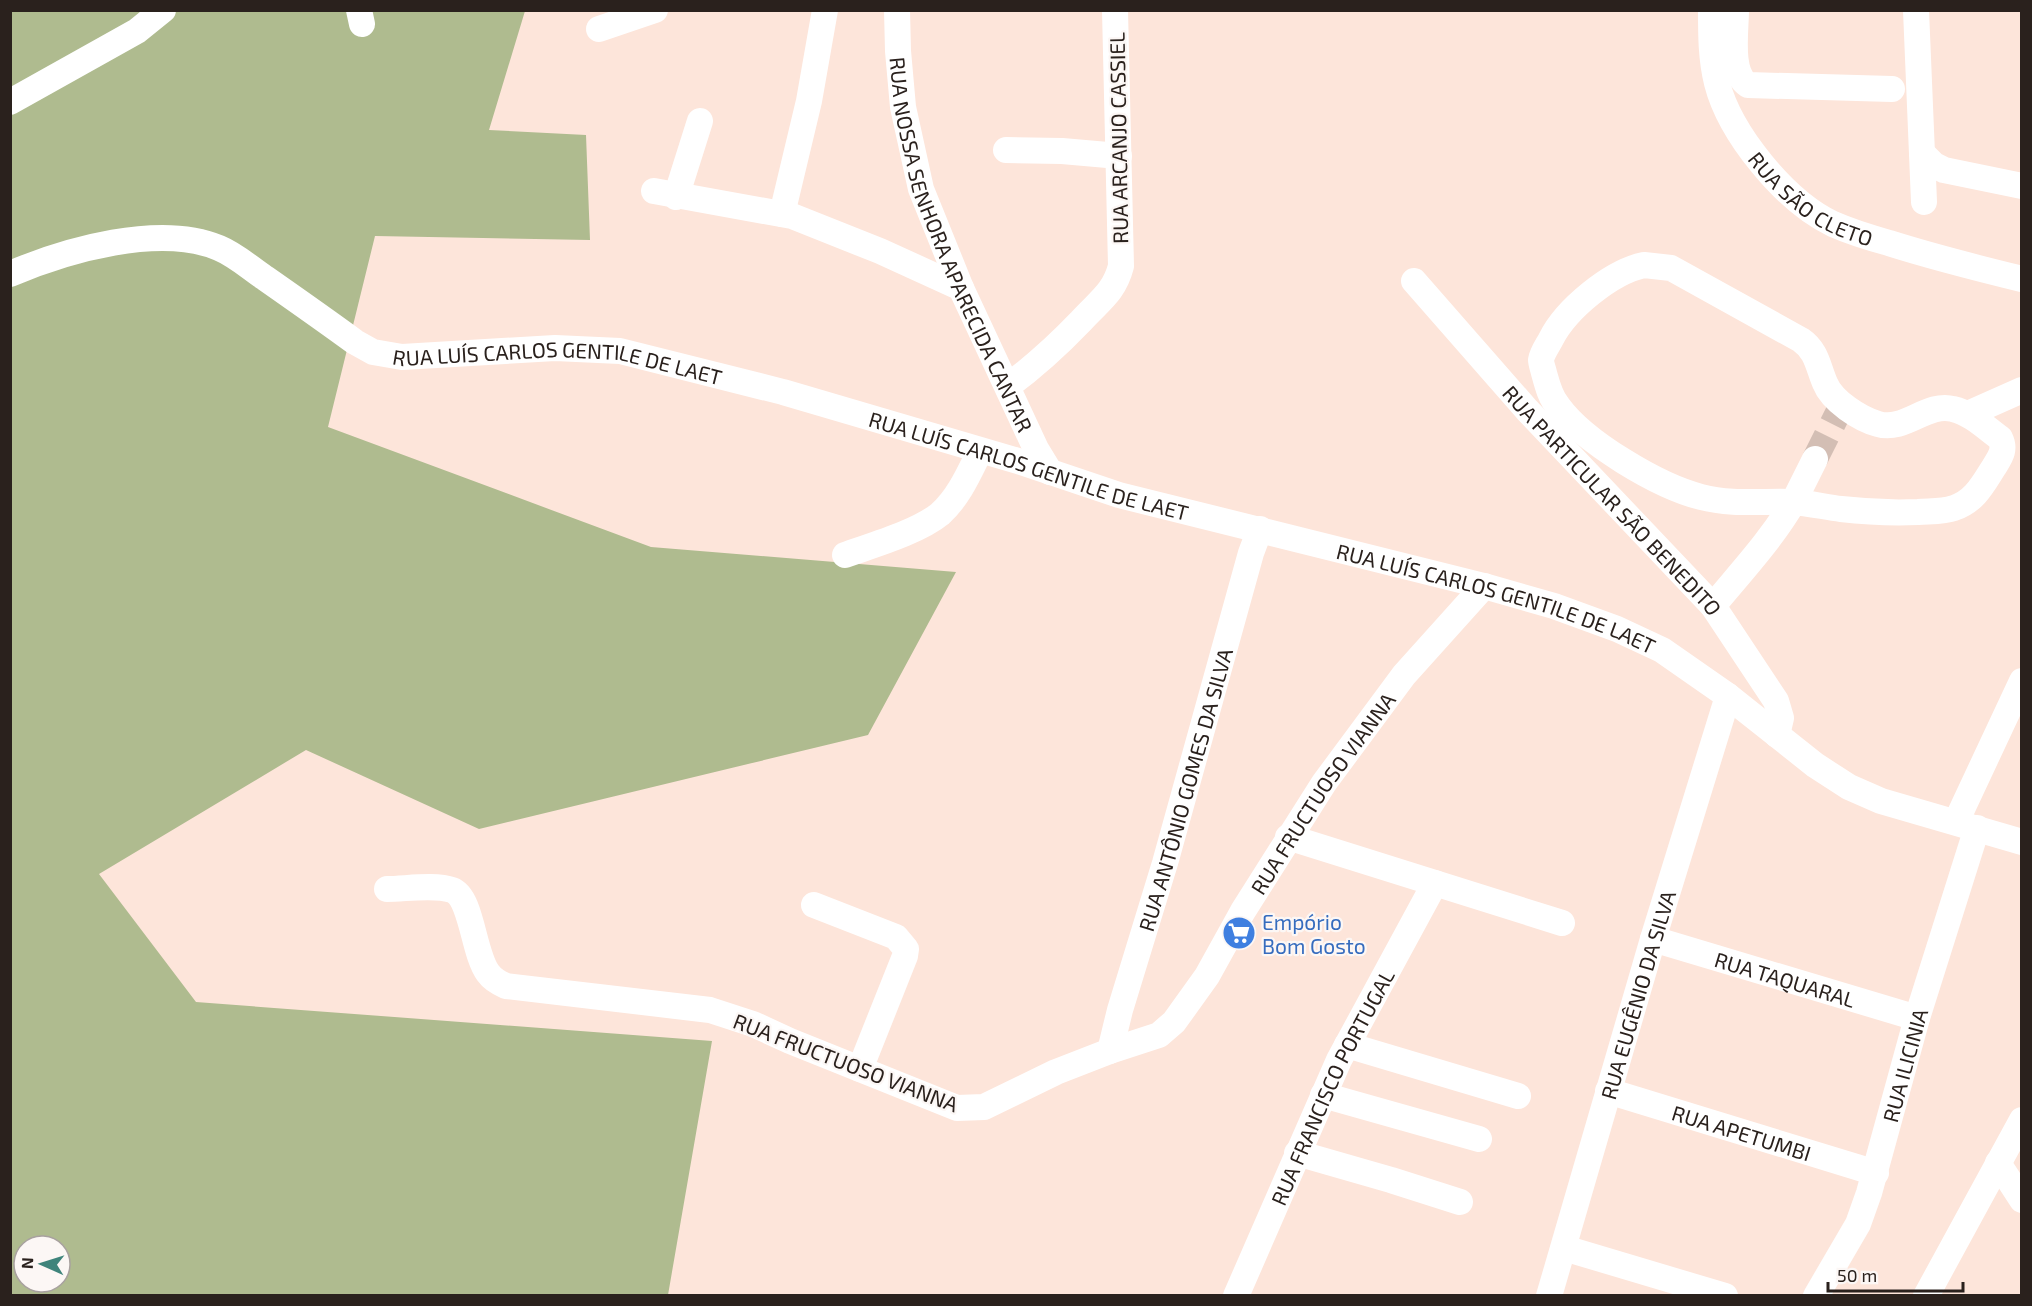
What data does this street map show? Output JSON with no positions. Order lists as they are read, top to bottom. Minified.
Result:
{"streets":{"street":["RUA ARCANJO CASSIEL","RUA SÃO CLETO","RUA NOSSA SENHORA APARECIDA CANTAR","RUA LUÍS CARLOS GENTILE DE LAET","RUA PARTICULAR SÃO BENEDITO","RUA ANTÔNIO GOMES DA SILVA","RUA FRUCTUOSO VIANNA","RUA TAQUARAL","RUA EUGÊNIO DA SILVA","RUA ILICINIA","RUA FRANCISCO PORTUGAL","RUA APETUMBI"]},"crossings":[["RUA ARCANJO CASSIEL","RUA NOSSA SENHORA APARECIDA CANTAR"],["RUA NOSSA SENHORA APARECIDA CANTAR","RUA LUÍS CARLOS GENTILE DE LAET"],["RUA LUÍS CARLOS GENTILE DE LAET","RUA PARTICULAR SÃO BENEDITO"],["RUA LUÍS CARLOS GENTILE DE LAET","RUA ANTÔNIO GOMES DA SILVA"],["RUA LUÍS CARLOS GENTILE DE LAET","RUA FRUCTUOSO VIANNA"],["RUA LUÍS CARLOS GENTILE DE LAET","RUA EUGÊNIO DA SILVA"],["RUA LUÍS CARLOS GENTILE DE LAET","RUA ILICINIA"],["RUA ANTÔNIO GOMES DA SILVA","RUA FRUCTUOSO VIANNA"],["RUA TAQUARAL","RUA EUGÊNIO DA SILVA"],["RUA TAQUARAL","RUA ILICINIA"],["RUA EUGÊNIO DA SILVA","RUA APETUMBI"],["RUA ILICINIA","RUA APETUMBI"]],"places":{"supermarket":["Empório Bom Gosto"]},"scale_bar":"50 m","north":"left"}
